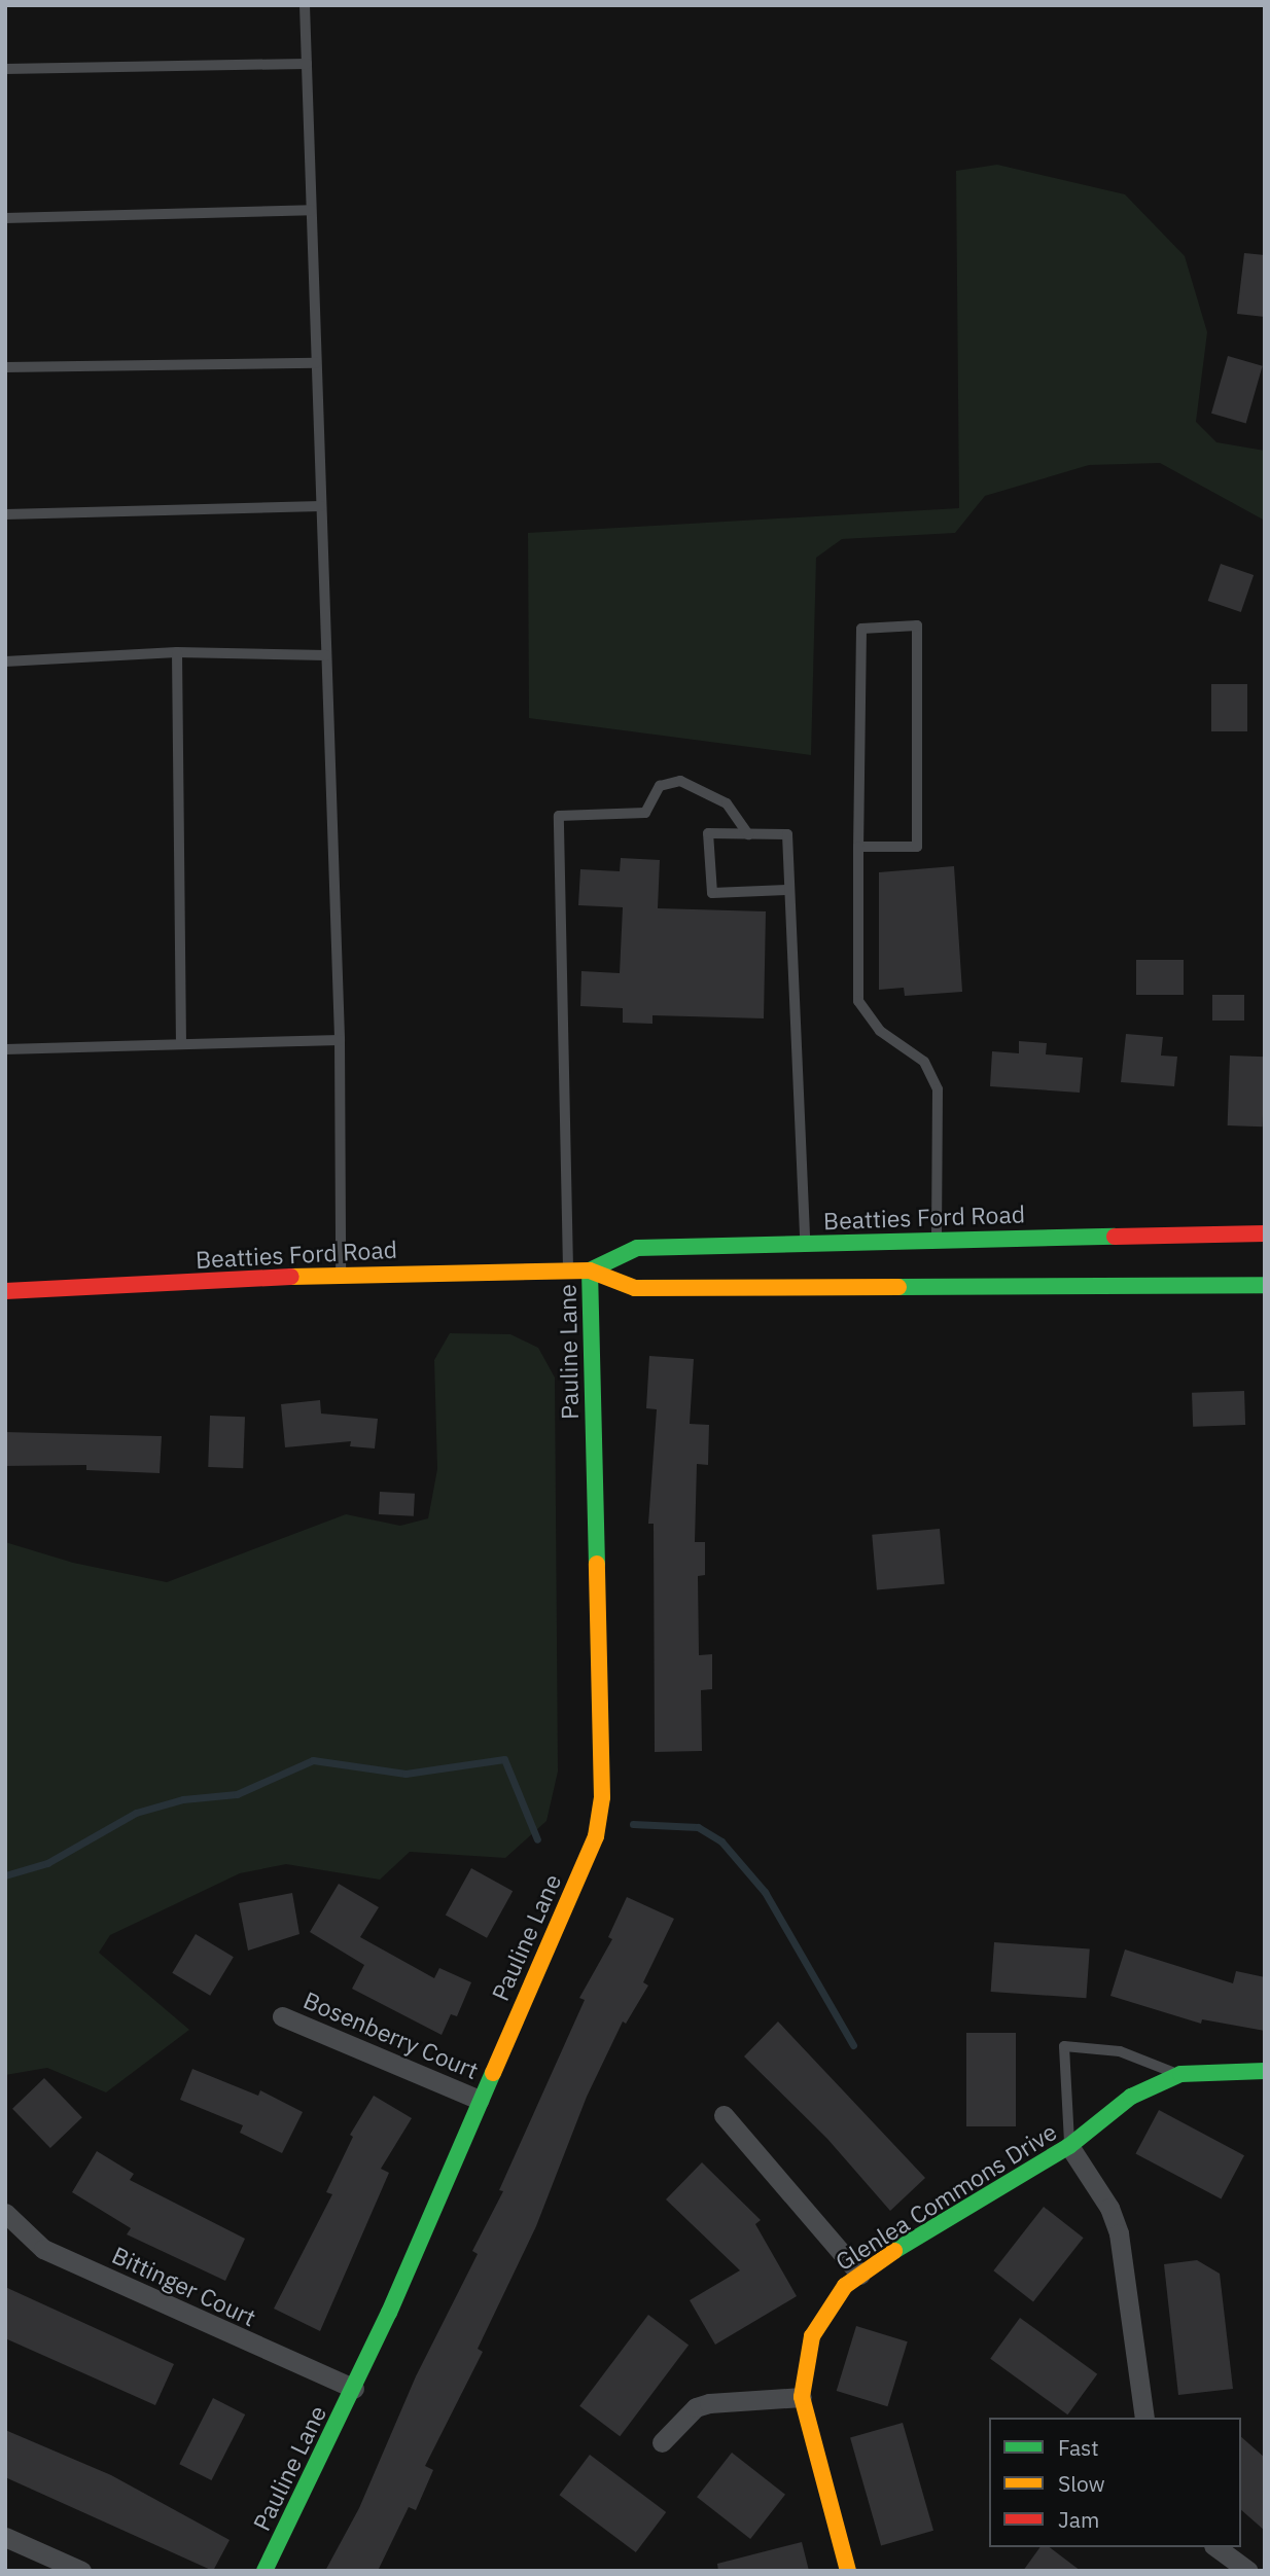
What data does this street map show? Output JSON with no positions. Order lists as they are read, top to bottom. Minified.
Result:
{"streets":{"street":["Beatties Ford Road","Pauline Lane","Bosenberry Court","Glenlea Commons Drive","Bittinger Court"]},"crossings":[["Beatties Ford Road","Pauline Lane"],["Pauline Lane","Bosenberry Court"],["Pauline Lane","Bittinger Court"]],"legend":["Fast","Slow","Jam"]}
